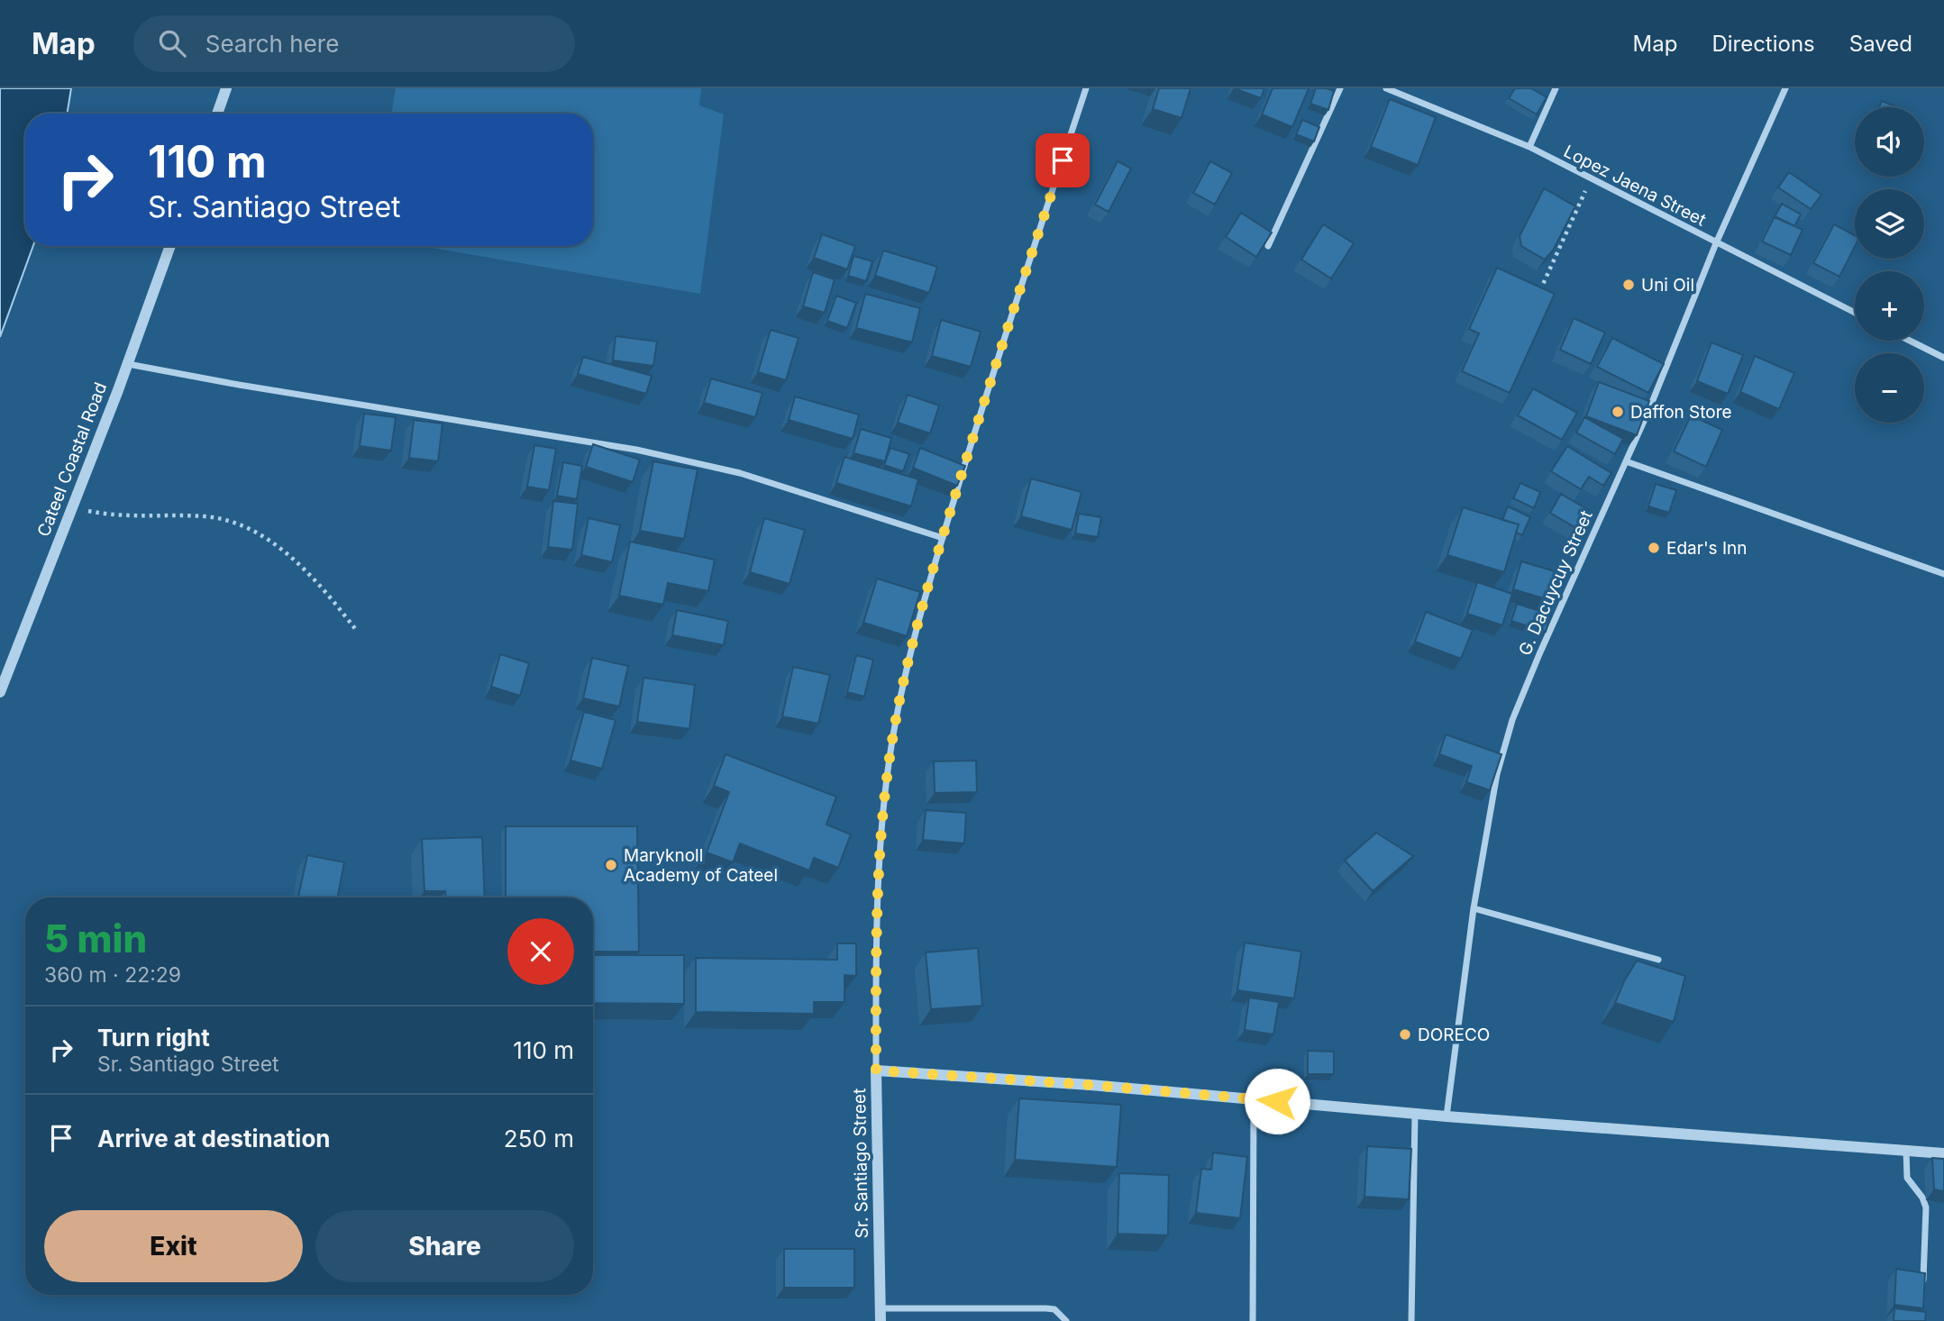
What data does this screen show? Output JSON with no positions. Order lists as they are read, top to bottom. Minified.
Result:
{"streets":{"street":["Lopez Jaena Street","Cateel Coastal Road","G. Dacuycuy Street","Sr. Santiago Street"]},"crossings":[["Lopez Jaena Street","G. Dacuycuy Street"]],"places":["Uni Oil","Daffon Store","Edar's Inn","Maryknoll Academy of Cateel","DORECO"],"page":{"header":"Map","search":"Search here","nav":["Map","Directions","Saved"],"map_buttons":["+","−"],"turn":["110 m","Sr. Santiago Street"],"heading":["5 min","360 m · 22:29"],"list":[{"name":"Turn right","note":"Sr. Santiago Street","value":"110 m"},{"name":"Arrive at destination","value":"250 m"}],"buttons":["Exit","Share"]}}
